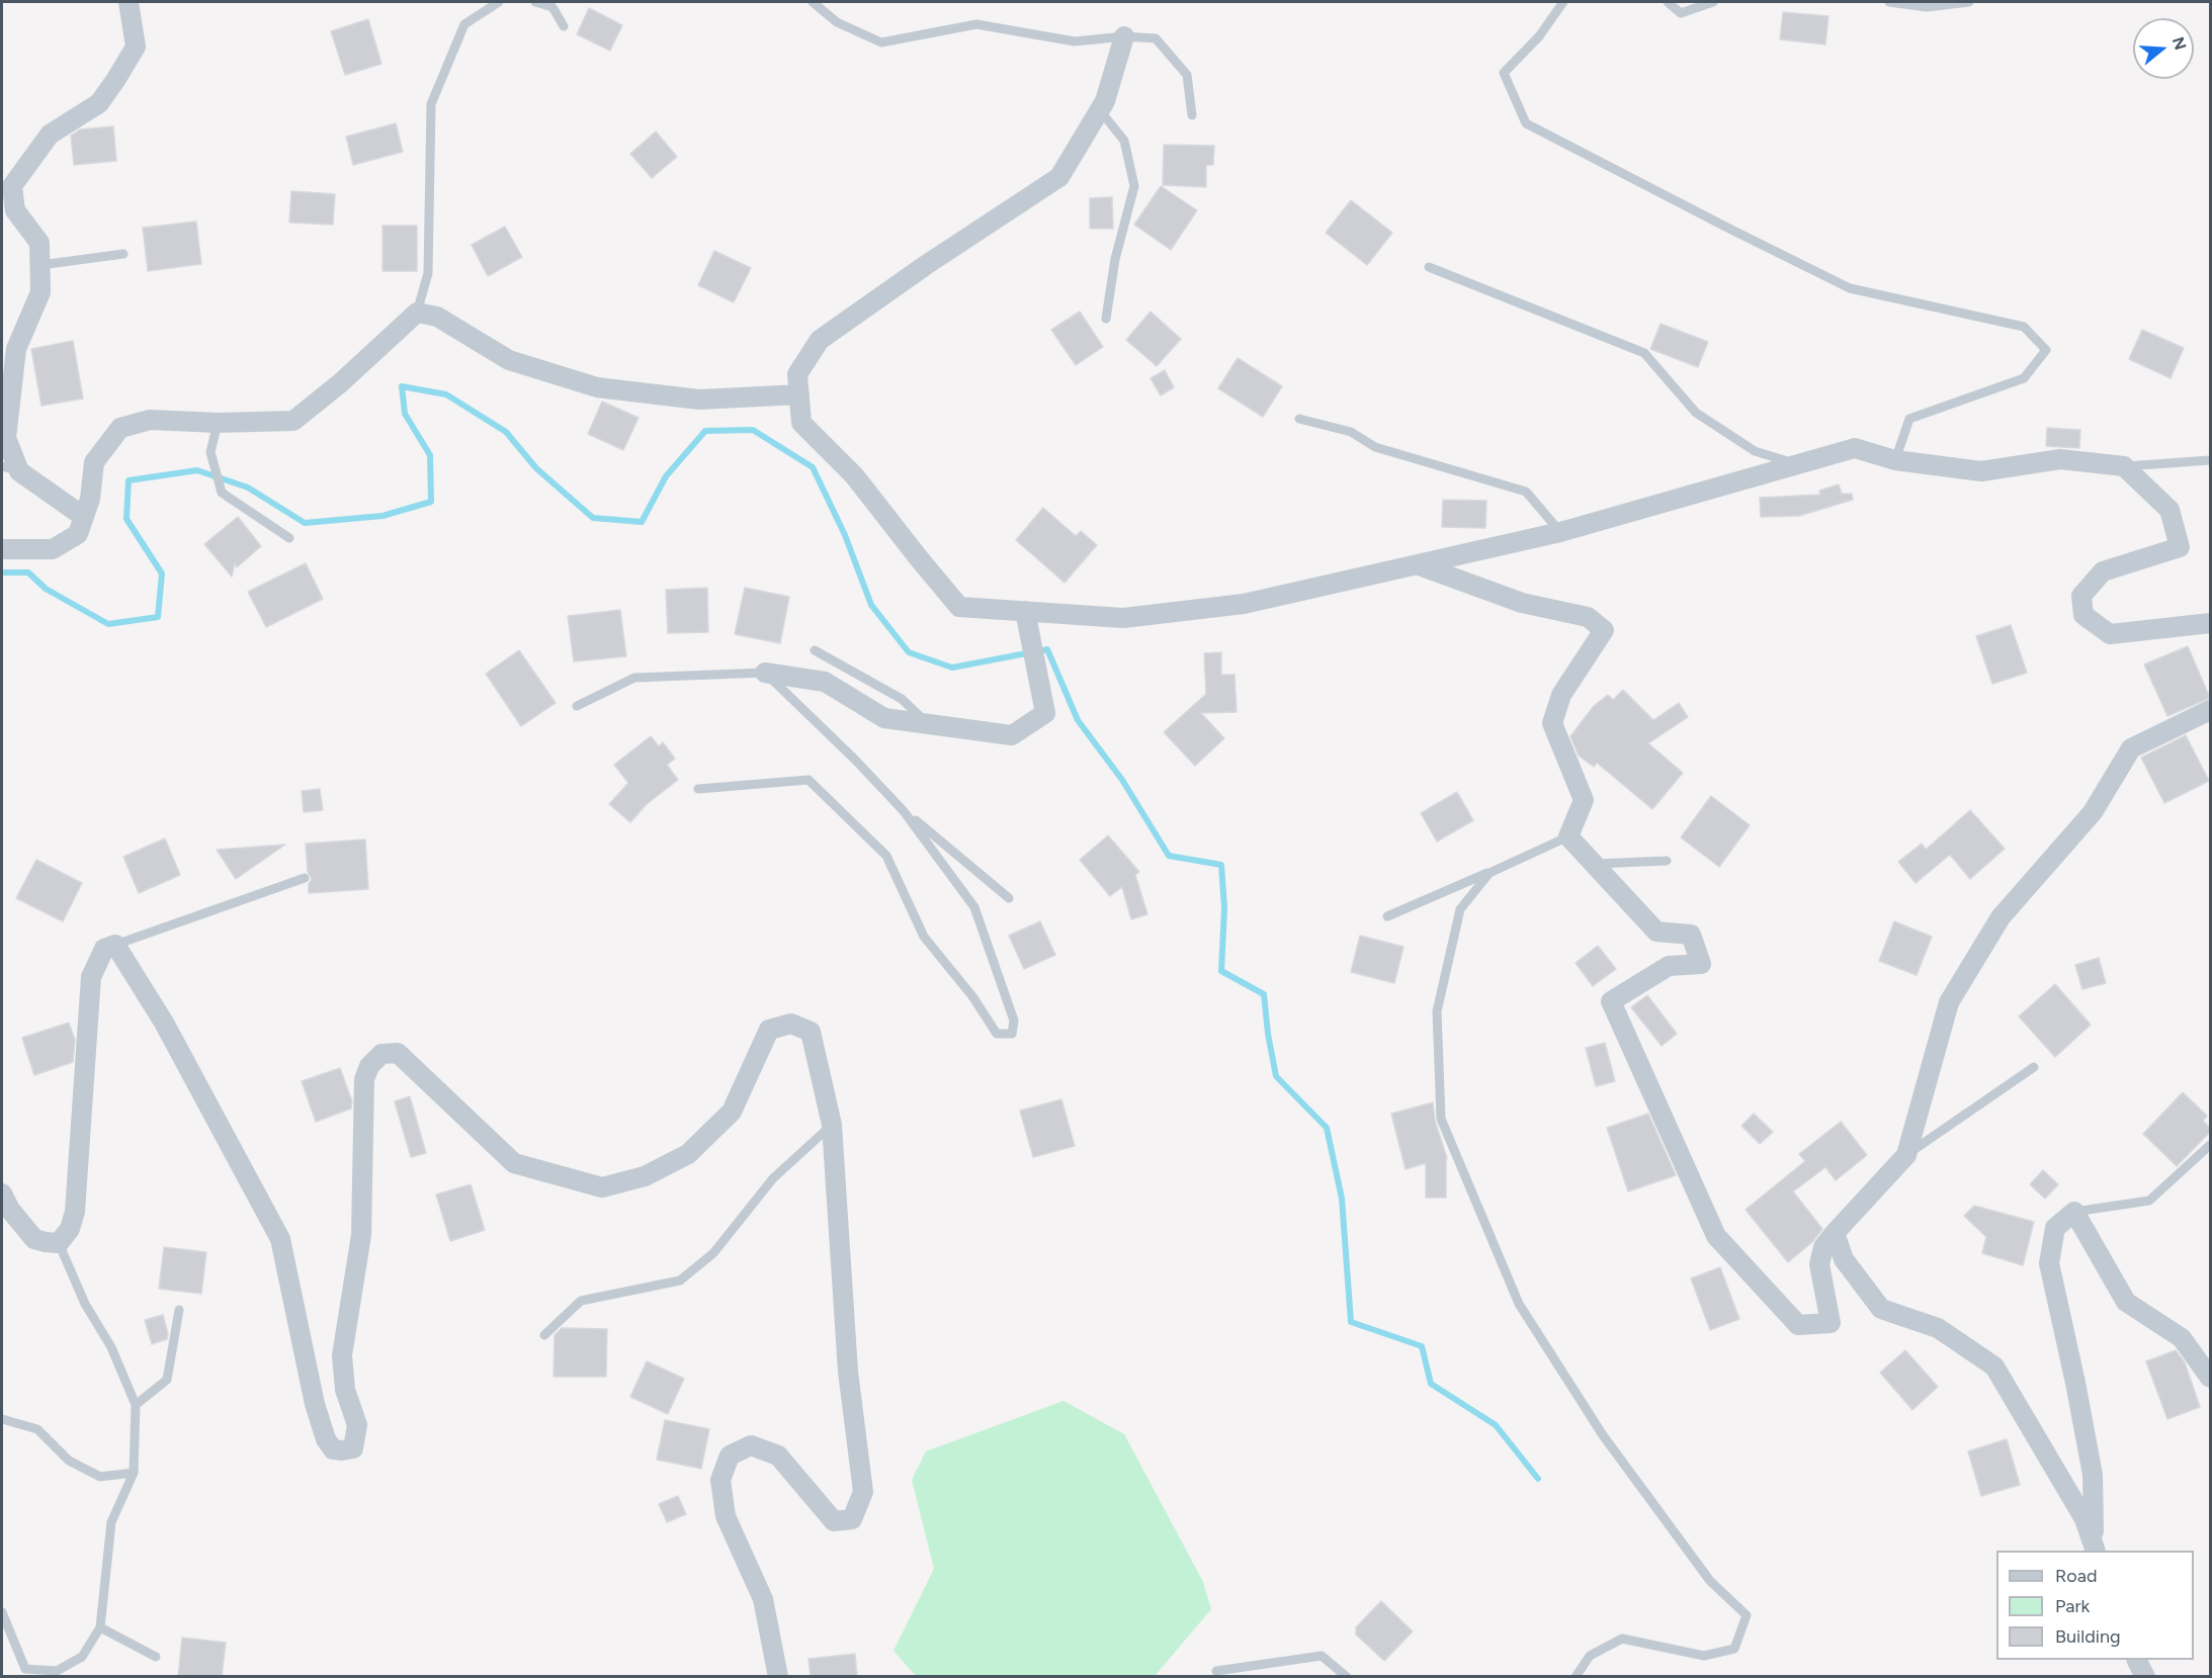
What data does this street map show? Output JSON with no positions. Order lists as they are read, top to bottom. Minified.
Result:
{"legend":["Road","Park","Building"],"north":"right"}
